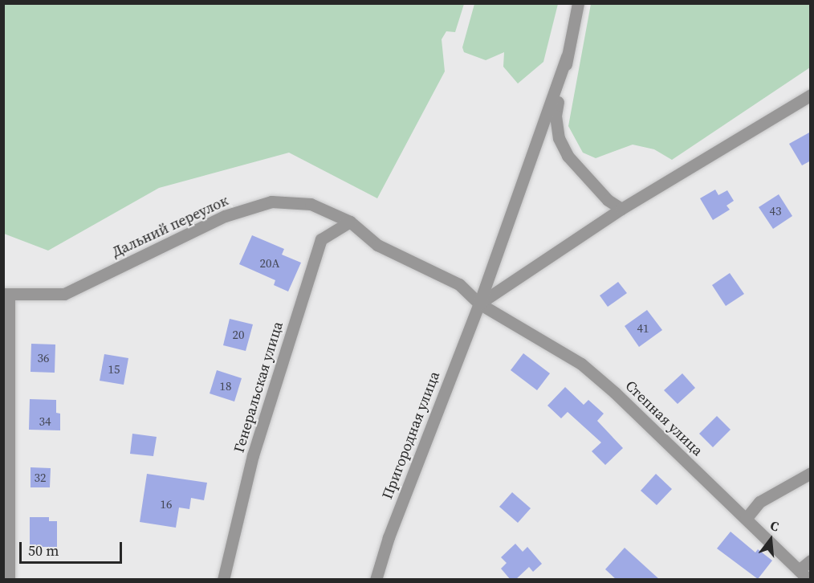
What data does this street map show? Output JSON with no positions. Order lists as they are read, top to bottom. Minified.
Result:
{"streets":{"street":["Дальний переулок","Генеральская улица","Степная улица","Пригородная улица"]},"crossings":[["Дальний переулок","Генеральская улица"],["Дальний переулок","Степная улица"],["Дальний переулок","Пригородная улица"],["Степная улица","Пригородная улица"]],"house_numbers":["43","20А","41","20","36","15","18","34","32","16"],"scale_bar":"50 m","north":"top"}
